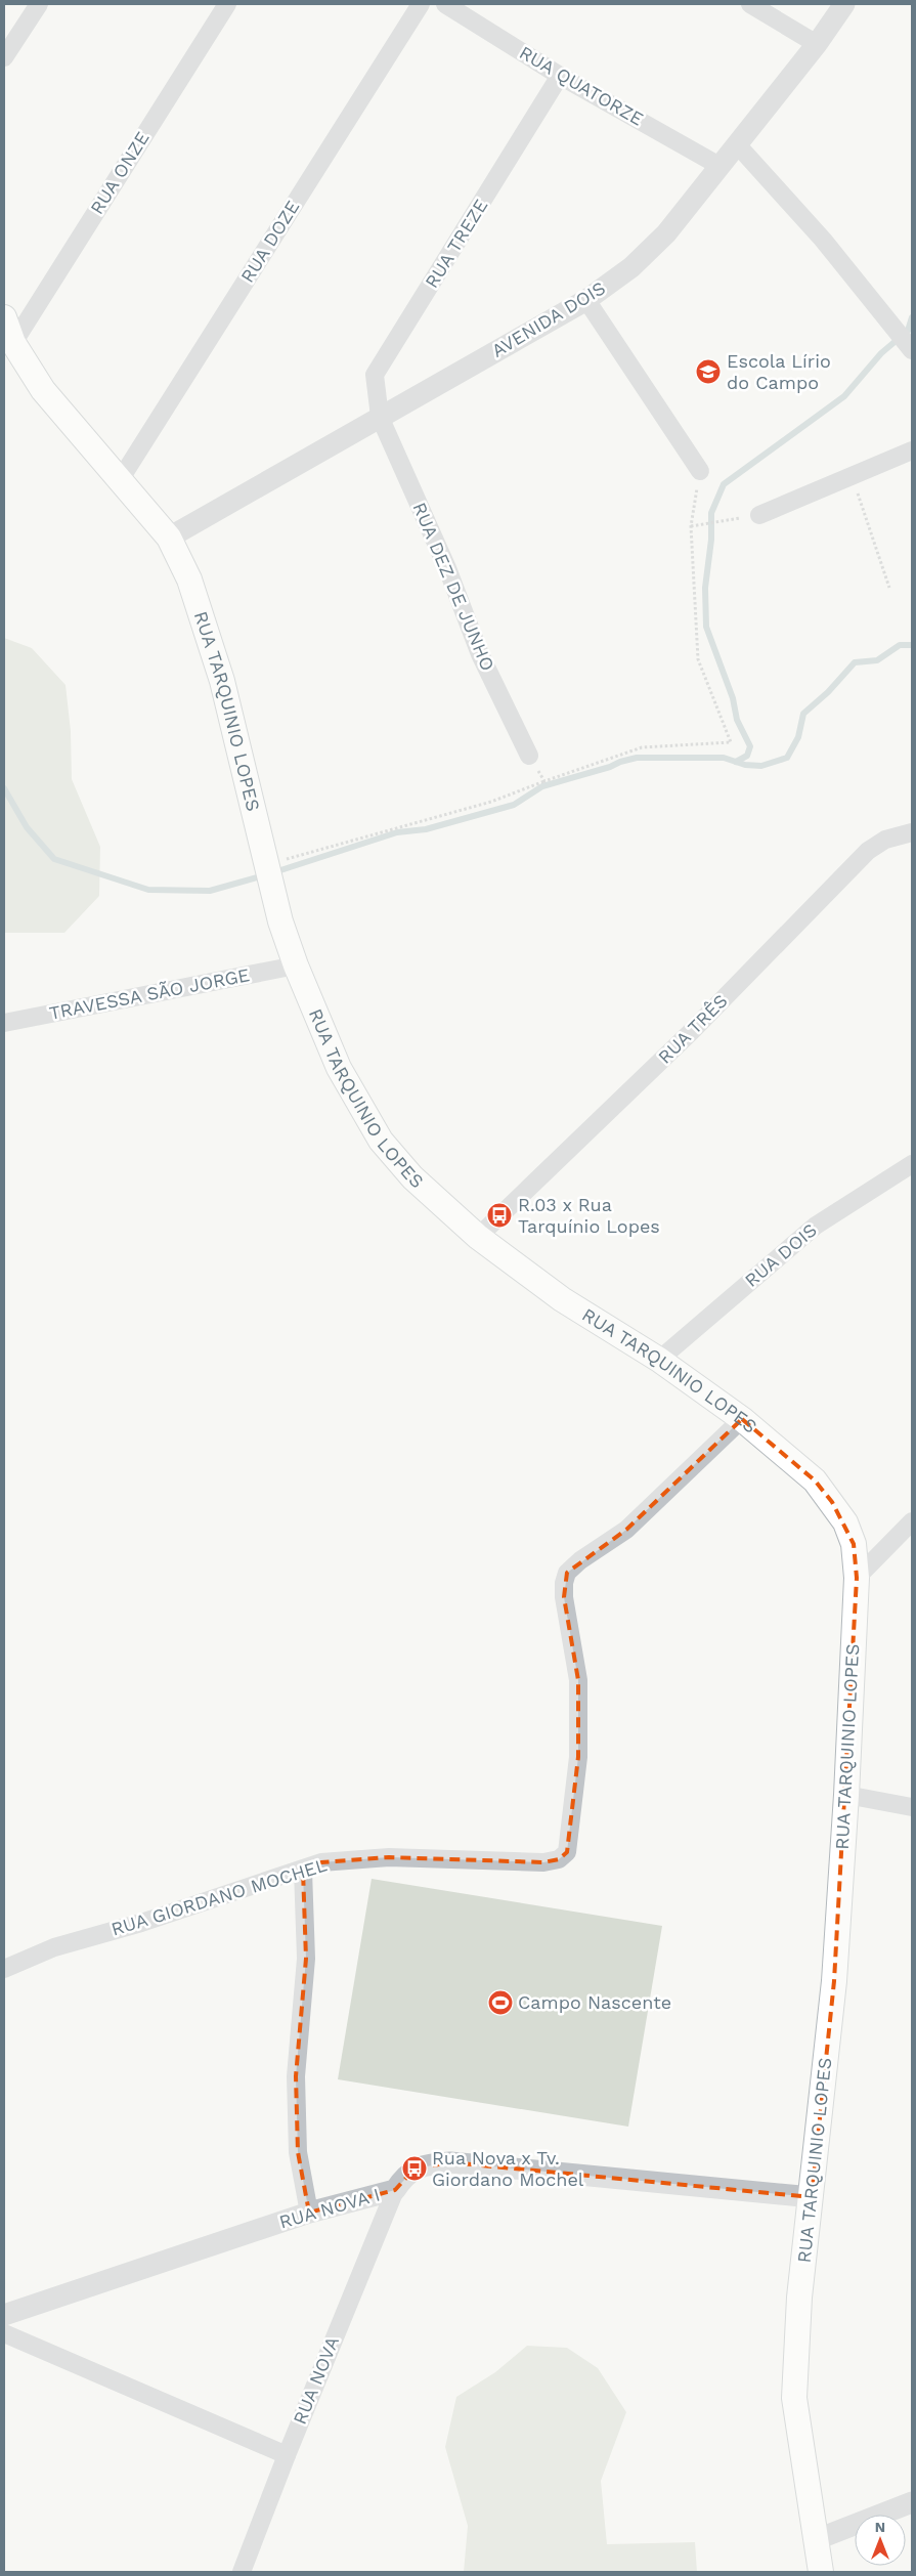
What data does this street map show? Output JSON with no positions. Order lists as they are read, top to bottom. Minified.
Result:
{"streets":{"main road":["RUA TARQUINIO LOPES"],"street":["RUA QUATORZE","RUA ONZE","RUA DOZE","RUA TREZE","AVENIDA DOIS","RUA DEZ DE JUNHO","TRAVESSA SÃO JORGE","RUA TRÊS","RUA DOIS","RUA GIORDANO MOCHEL","RUA NOVA I","RUA NOVA"]},"crossings":[["RUA QUATORZE","RUA TREZE"],["RUA QUATORZE","AVENIDA DOIS"],["RUA ONZE","RUA TARQUINIO LOPES"],["RUA DOZE","RUA TARQUINIO LOPES"],["RUA TREZE","AVENIDA DOIS"],["RUA TREZE","RUA DEZ DE JUNHO"],["AVENIDA DOIS","RUA DEZ DE JUNHO"],["AVENIDA DOIS","RUA TARQUINIO LOPES"],["RUA TARQUINIO LOPES","TRAVESSA SÃO JORGE"],["RUA TARQUINIO LOPES","RUA TRÊS"],["RUA TARQUINIO LOPES","RUA DOIS"],["RUA TARQUINIO LOPES","RUA GIORDANO MOCHEL"],["RUA TARQUINIO LOPES","RUA NOVA I"],["RUA NOVA I","RUA NOVA"]],"places":{"school or university":["Escola Lírio do Campo"],"bus stop":["R.03 x Rua Tarquínio Lopes","Rua Nova x Tv. Giordano Mochel"],"sports":["Campo Nascente"]},"north":"top"}
